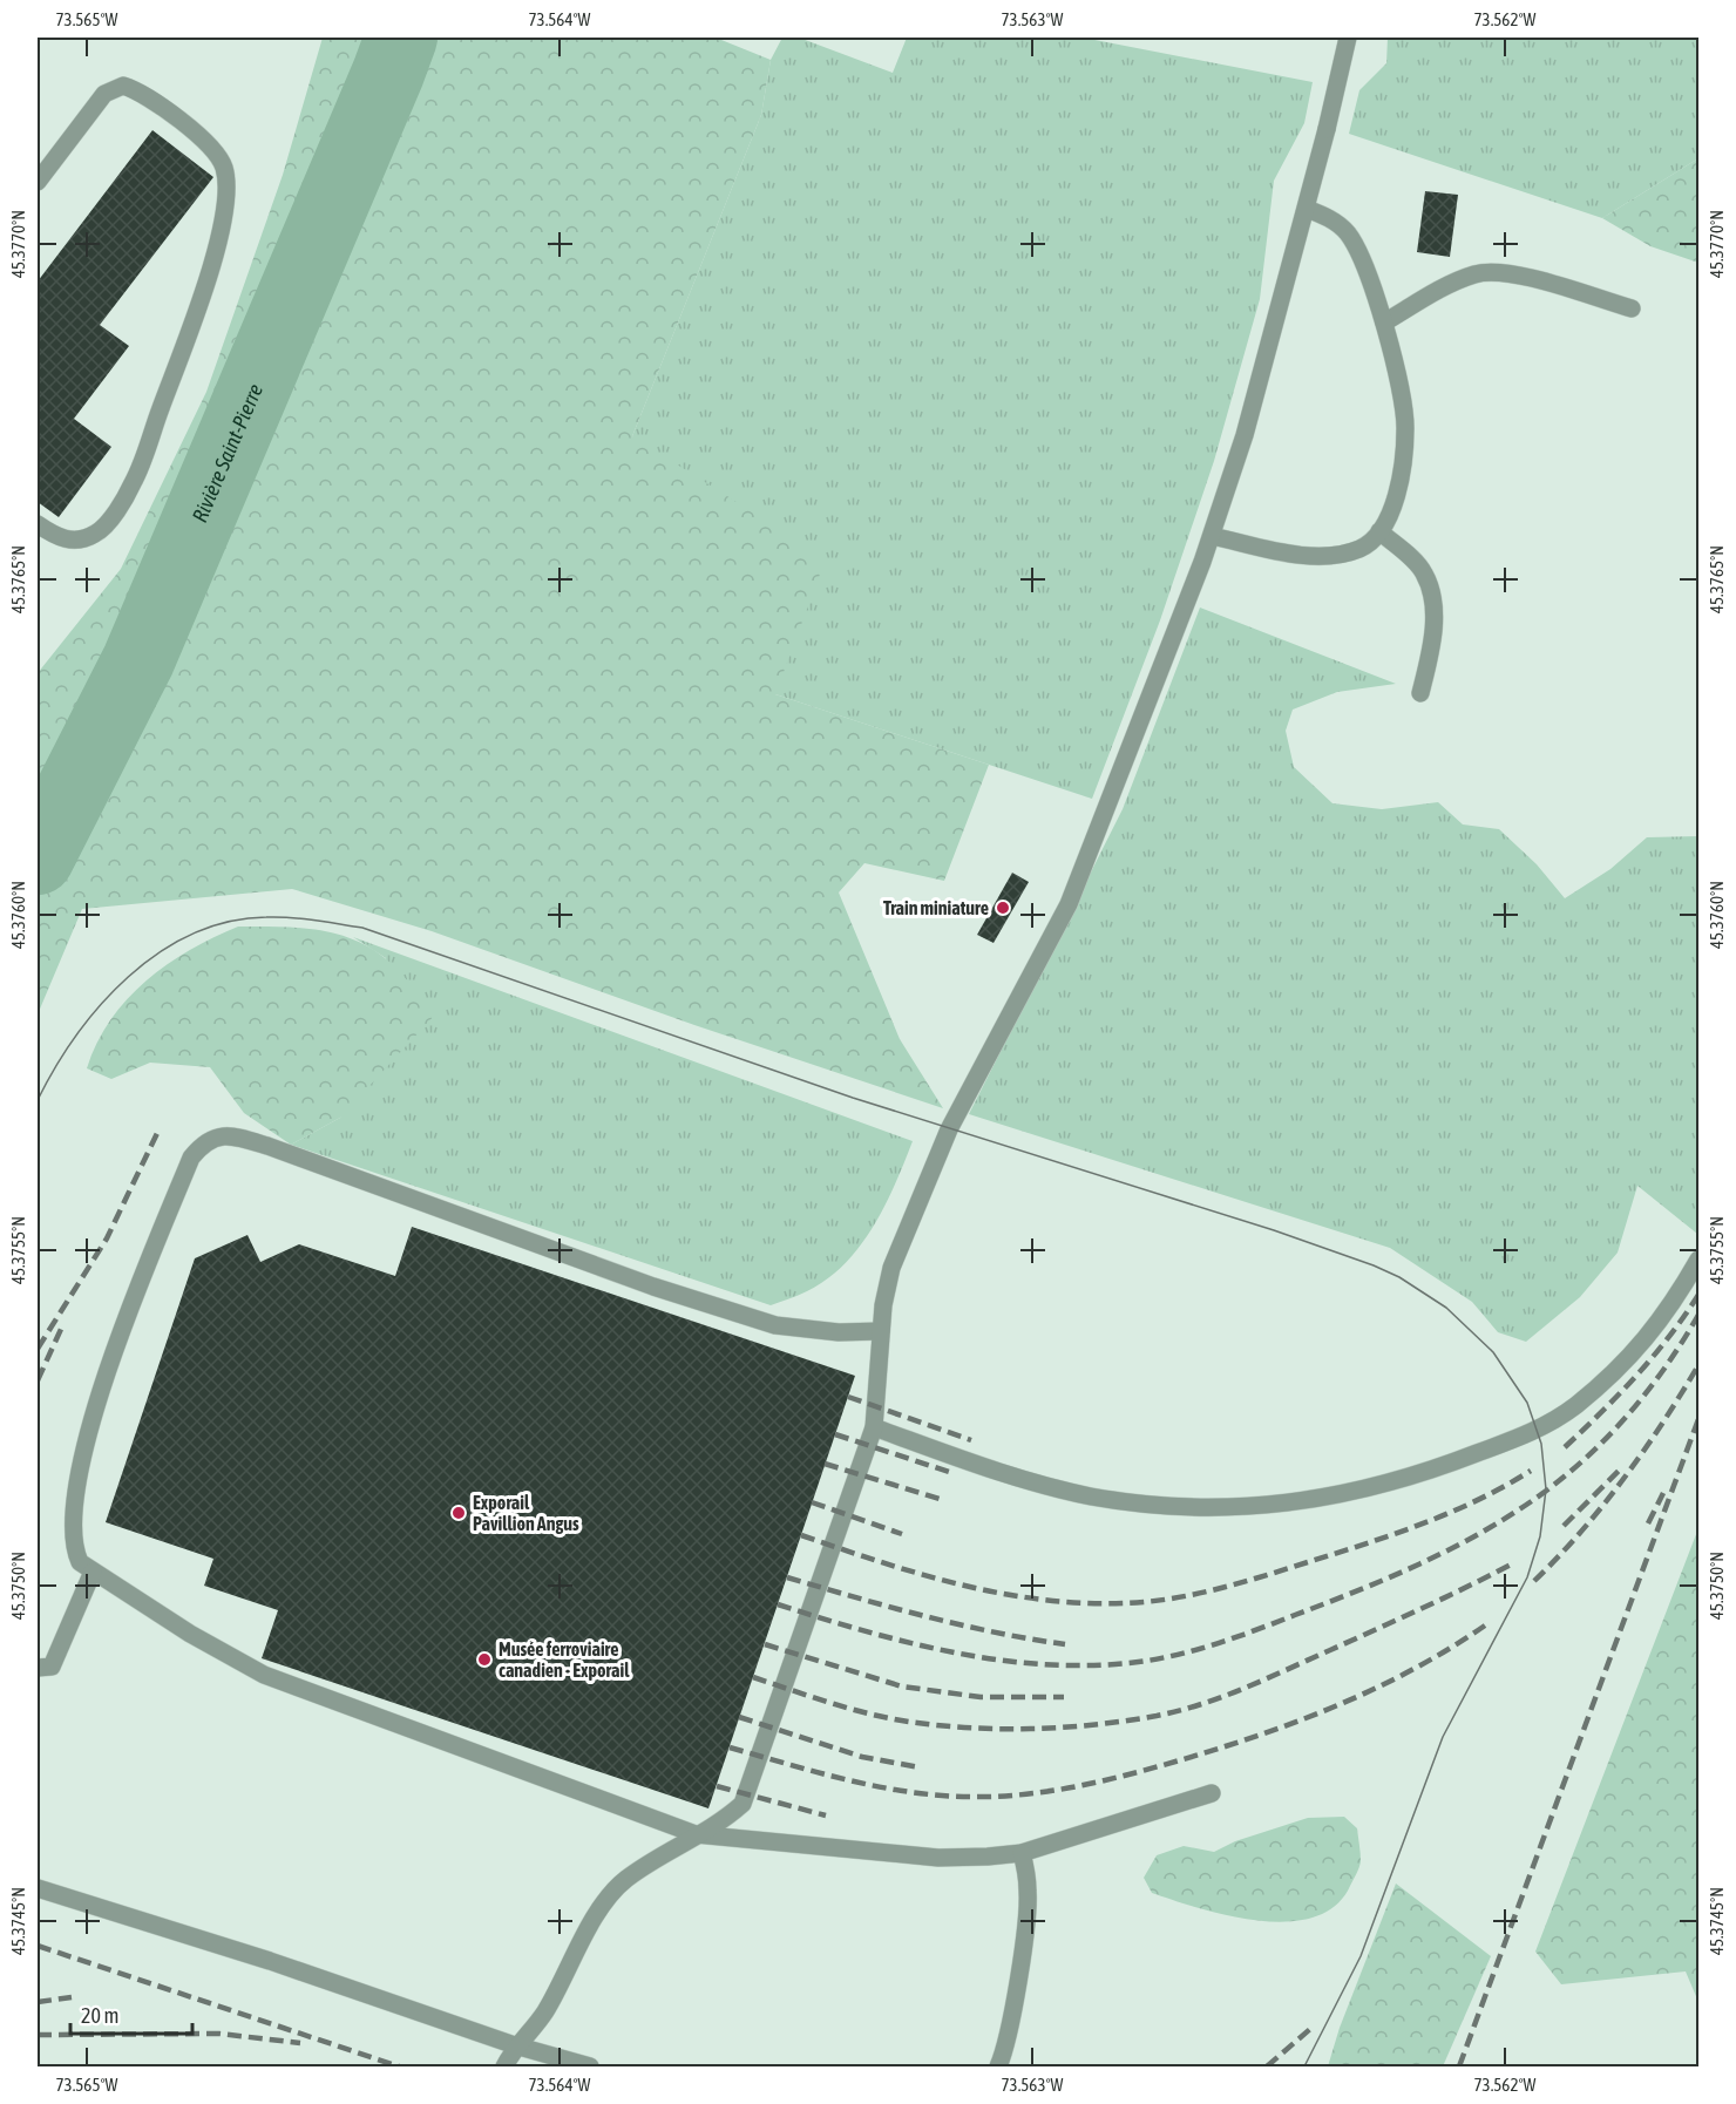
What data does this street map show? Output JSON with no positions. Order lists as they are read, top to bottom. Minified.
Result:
{"water":["Rivière Saint-Pierre"],"places":["Train miniature","Exporail Pavillion Angus","Musée ferroviaire canadien - Exporail"],"scale_bar":"20 m","coordinates":["73.565°W","73.564°W","73.563°W","73.562°W","45.3770°N","45.3765°N","45.3760°N","45.3755°N","45.3750°N","45.3745°N"]}
